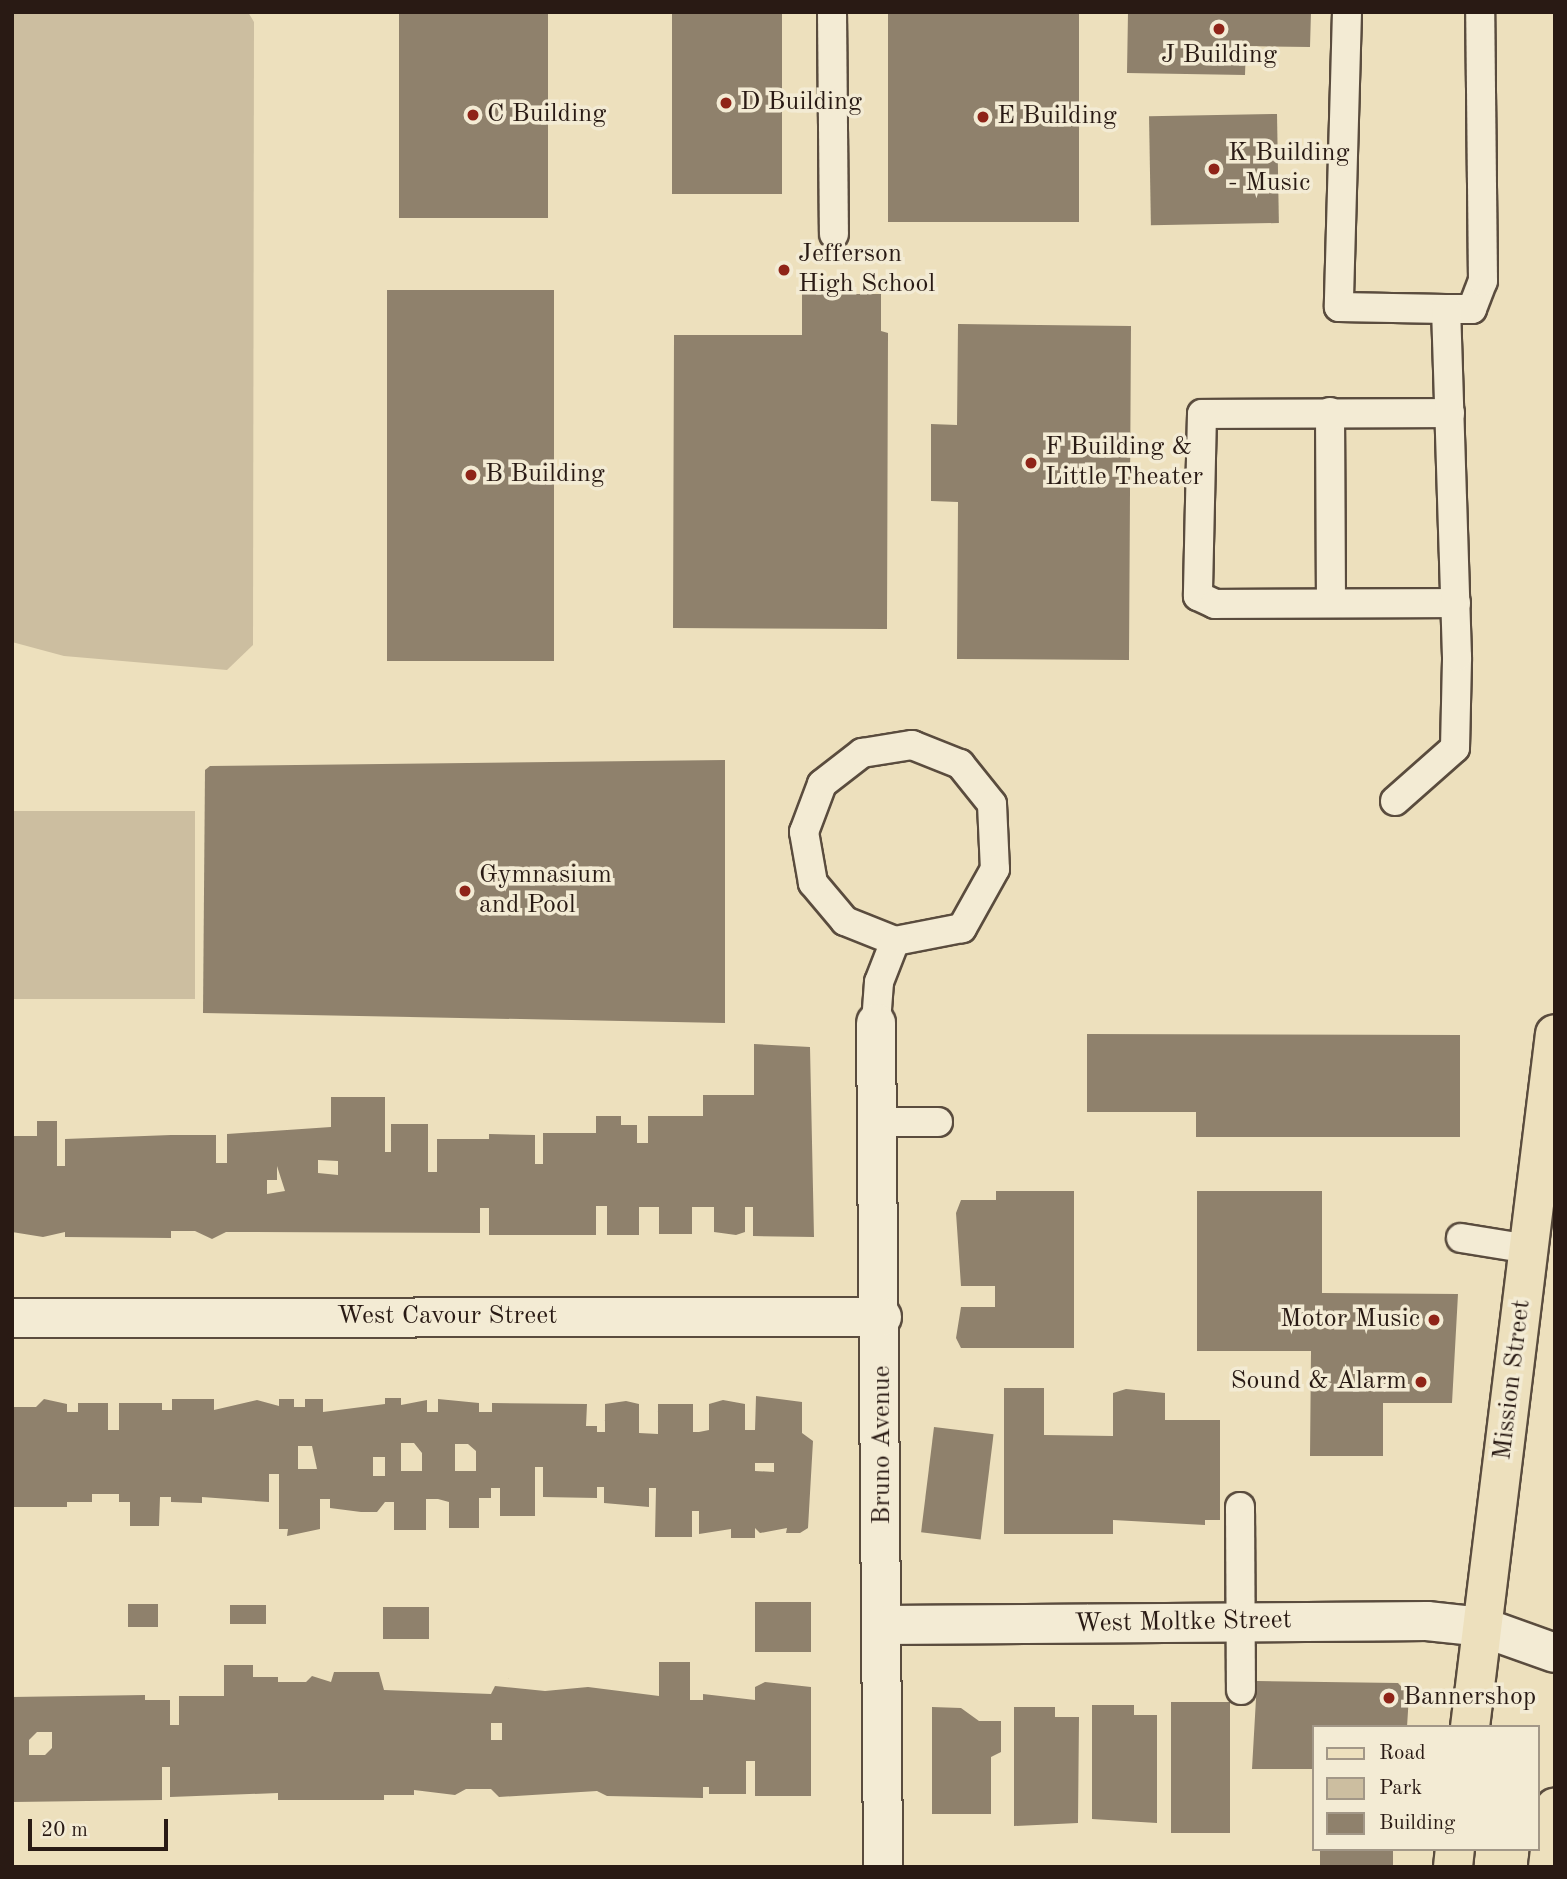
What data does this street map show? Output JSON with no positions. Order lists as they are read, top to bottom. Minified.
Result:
{"streets":{"main road":["Mission Street"],"street":["West Cavour Street","Bruno Avenue","West Moltke Street"]},"crossings":[["West Cavour Street","Bruno Avenue"],["Mission Street","West Moltke Street"],["Bruno Avenue","West Moltke Street"]],"places":["J Building","D Building","C Building","E Building","K Building - Music","Jefferson High School","F Building & Little Theater","B Building","Gymnasium and Pool","Motor Music","Sound & Alarm","Bannershop"],"legend":["Road","Park","Building"],"scale_bar":"20 m"}
